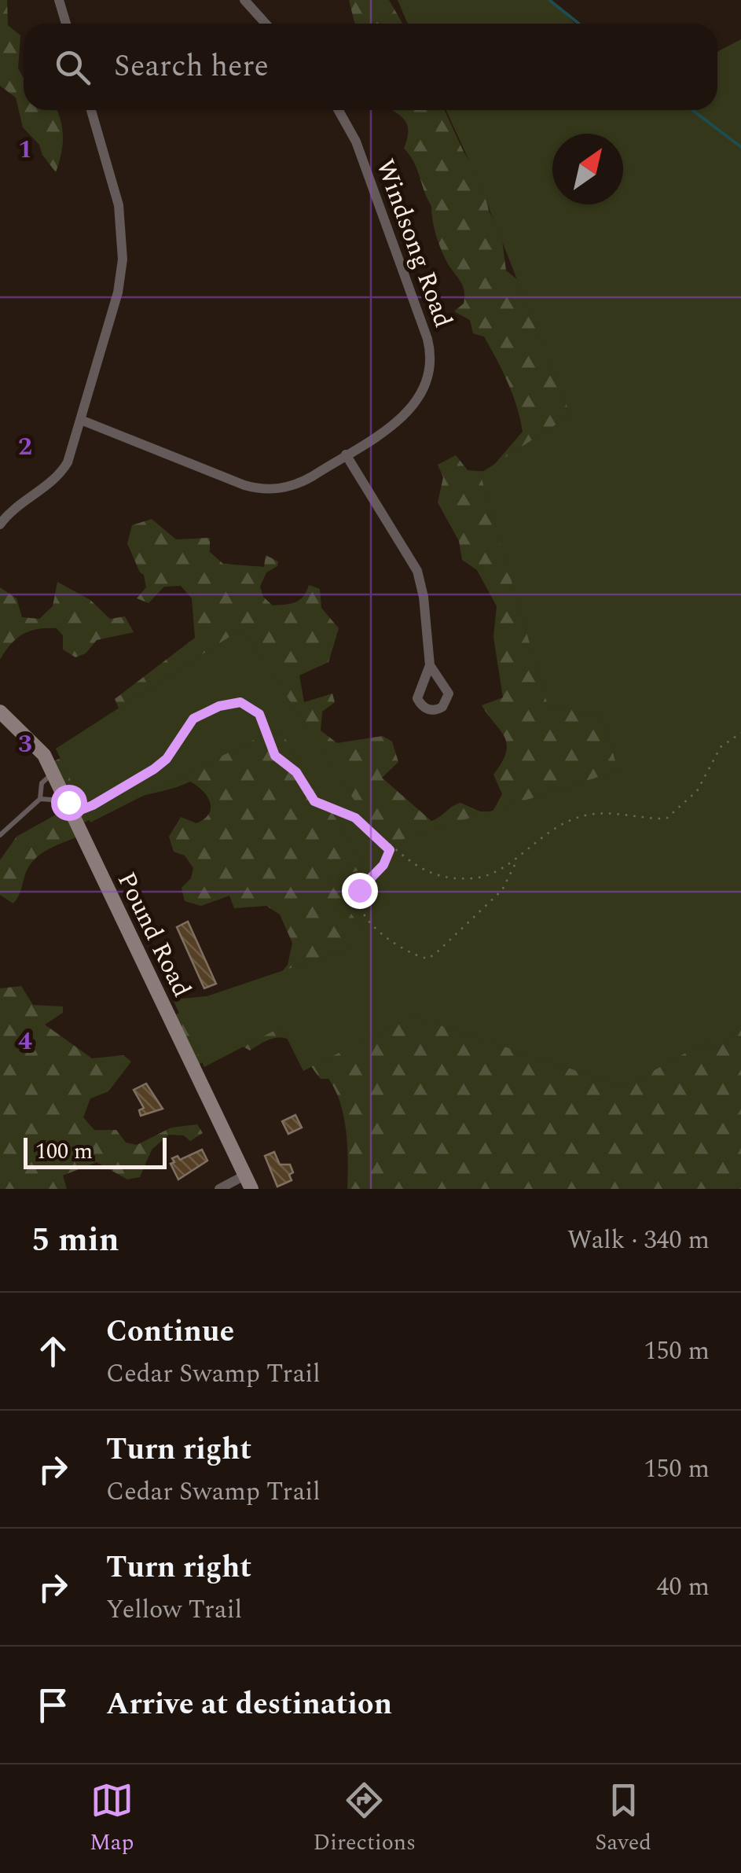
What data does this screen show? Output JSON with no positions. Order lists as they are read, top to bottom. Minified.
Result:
{"streets":{"street":["Windsong Road","Pound Road"]},"scale_bar":"100 m","north":"top right","page":{"search":"Search here","scale":"100 m","heading":["5 min","Walk · 340 m"],"list":[["Continue","Cedar Swamp Trail","150 m"],["Turn right","Cedar Swamp Trail","150 m"],["Turn right","Yellow Trail","40 m"],"Arrive at destination"],"nav":["Map","Directions","Saved"]},"grid":{"rows":["1","2","3","4"]}}
